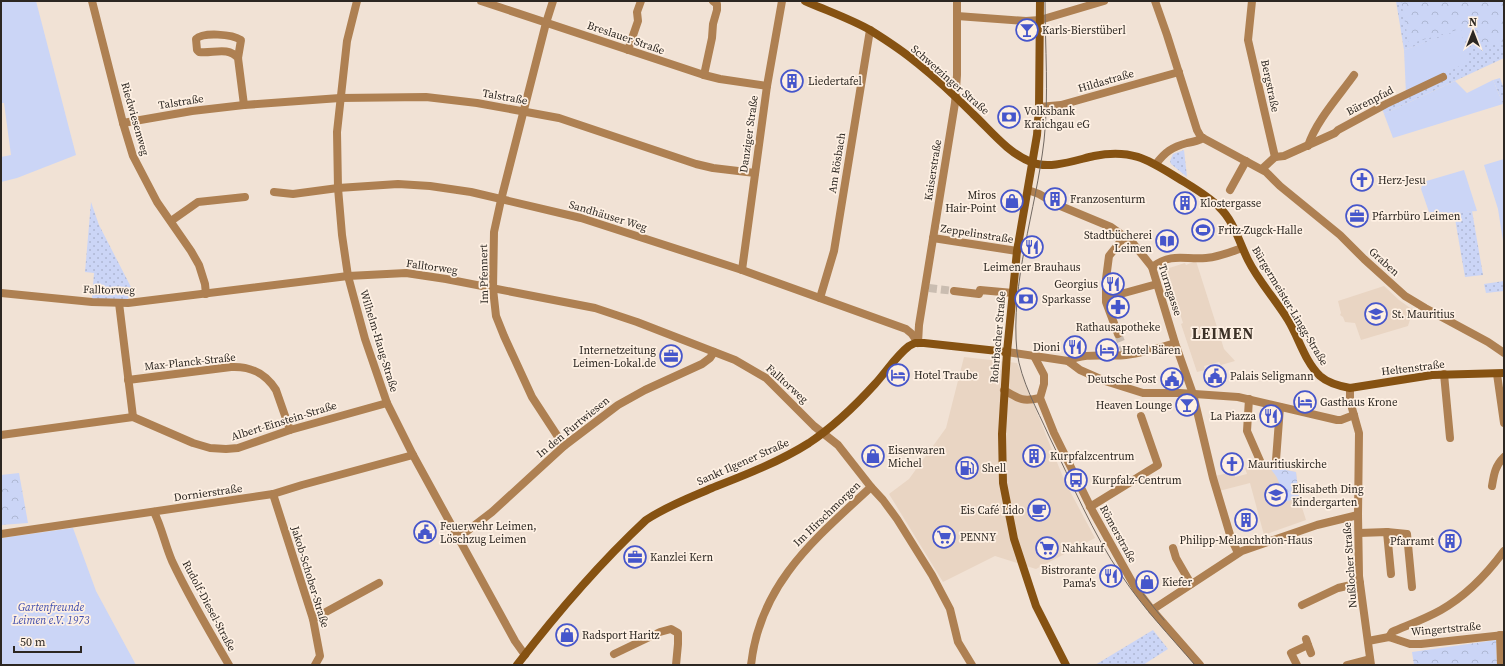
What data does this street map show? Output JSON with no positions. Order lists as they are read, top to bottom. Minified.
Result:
{"streets":{"street":["Breslauer Straße","Schwetzinger Straße","Hildastraße","Bergstraße","Talstraße","Bärenpfad","Riedwiesenweg","Danziger Straße","Am Rösbach","Kaiserstraße","Sandhäuser Weg","Zeppelinstraße","Graben","Falltorweg","Im Pfennert","Turmgasse","Bürgermeister-Lingg-Straße","Rohrbacher Straße","Wilhelm-Haug-Straße","Max-Planck-Straße","Heltenstraße","Albert-Einstein-Straße","In den Furtwiesen","Sankt Ilgener Straße","Dornierstraße","Im Hirschmorgen","Römerstraße","Nußlocher Straße","Jakob-Schober-Straße","Rudolf-Diesel-Straße","Wingertstraße"]},"crossings":[["Breslauer Straße","Danziger Straße"],["Breslauer Straße","Im Pfennert"],["Schwetzinger Straße","Am Rösbach"],["Schwetzinger Straße","Kaiserstraße"],["Schwetzinger Straße","Bürgermeister-Lingg-Straße"],["Schwetzinger Straße","Rohrbacher Straße"],["Hildastraße","Rohrbacher Straße"],["Bergstraße","Bärenpfad"],["Talstraße","Riedwiesenweg"],["Talstraße","Danziger Straße"],["Talstraße","Im Pfennert"],["Talstraße","Wilhelm-Haug-Straße"],["Riedwiesenweg","Falltorweg"],["Danziger Straße","Sandhäuser Weg"],["Am Rösbach","Sandhäuser Weg"],["Kaiserstraße","Sandhäuser Weg"],["Kaiserstraße","Zeppelinstraße"],["Kaiserstraße","Sankt Ilgener Straße"],["Sandhäuser Weg","Im Pfennert"],["Sandhäuser Weg","Wilhelm-Haug-Straße"],["Sandhäuser Weg","Sankt Ilgener Straße"],["Zeppelinstraße","Rohrbacher Straße"],["Falltorweg","Im Pfennert"],["Falltorweg","Wilhelm-Haug-Straße"],["Falltorweg","In den Furtwiesen"],["Falltorweg","Sankt Ilgener Straße"],["Falltorweg","Im Hirschmorgen"],["Im Pfennert","In den Furtwiesen"],["Turmgasse","Rohrbacher Straße"],["Bürgermeister-Lingg-Straße","Rohrbacher Straße"],["Bürgermeister-Lingg-Straße","Heltenstraße"],["Bürgermeister-Lingg-Straße","Nußlocher Straße"],["Rohrbacher Straße","Römerstraße"],["Wilhelm-Haug-Straße","Albert-Einstein-Straße"],["Wilhelm-Haug-Straße","In den Furtwiesen"],["Wilhelm-Haug-Straße","Sankt Ilgener Straße"],["Wilhelm-Haug-Straße","Dornierstraße"],["Max-Planck-Straße","Albert-Einstein-Straße"],["Heltenstraße","Nußlocher Straße"],["Dornierstraße","Jakob-Schober-Straße"],["Dornierstraße","Rudolf-Diesel-Straße"],["Nußlocher Straße","Wingertstraße"]],"districts":["LEIMEN"],"parks":["Gartenfreunde Leimen e.V. 1973"],"places":{"bar":["Karls-Bierstüberl","Heaven Lounge"],"building":["Liedertafel","Franzosenturm","Klostergasse","Kurpfalzcentrum","Philipp-Melanchthon-Haus","Pfarramt"],"bank":["Volksbank Kraichgau eG","Sparkasse"],"church":["Herz-Jesu","Mauritiuskirche"],"shop":["Miros Hair-Point","Eisenwaren Michel","Kiefer","Radsport Haritz"],"office":["Pfarrbüro Leimen","Internetzeitung Leimen-Lokal.de","Kanzlei Kern"],"sports":["Fritz-Zugck-Halle"],"library":["Stadtbücherei Leimen"],"restaurant":["Leimener Brauhaus","Georgius","Dioni","La Piazza","Bistrorante Pama's"],"pharmacy":["Rathausapotheke"],"school or university":["St. Mauritius","Elisabeth Ding Kindergarten"],"hotel":["Hotel Bären","Hotel Traube","Gasthaus Krone"],"public building":["Palais Seligmann","Deutsche Post","Feuerwehr Leimen, Löschzug Leimen"],"fuel station":["Shell"],"bus stop":["Kurpfalz-Centrum"],"cafe":["Eis Café Lido"],"supermarket":["PENNY","Nahkauf"]},"scale_bar":"50 m","north":"top"}
